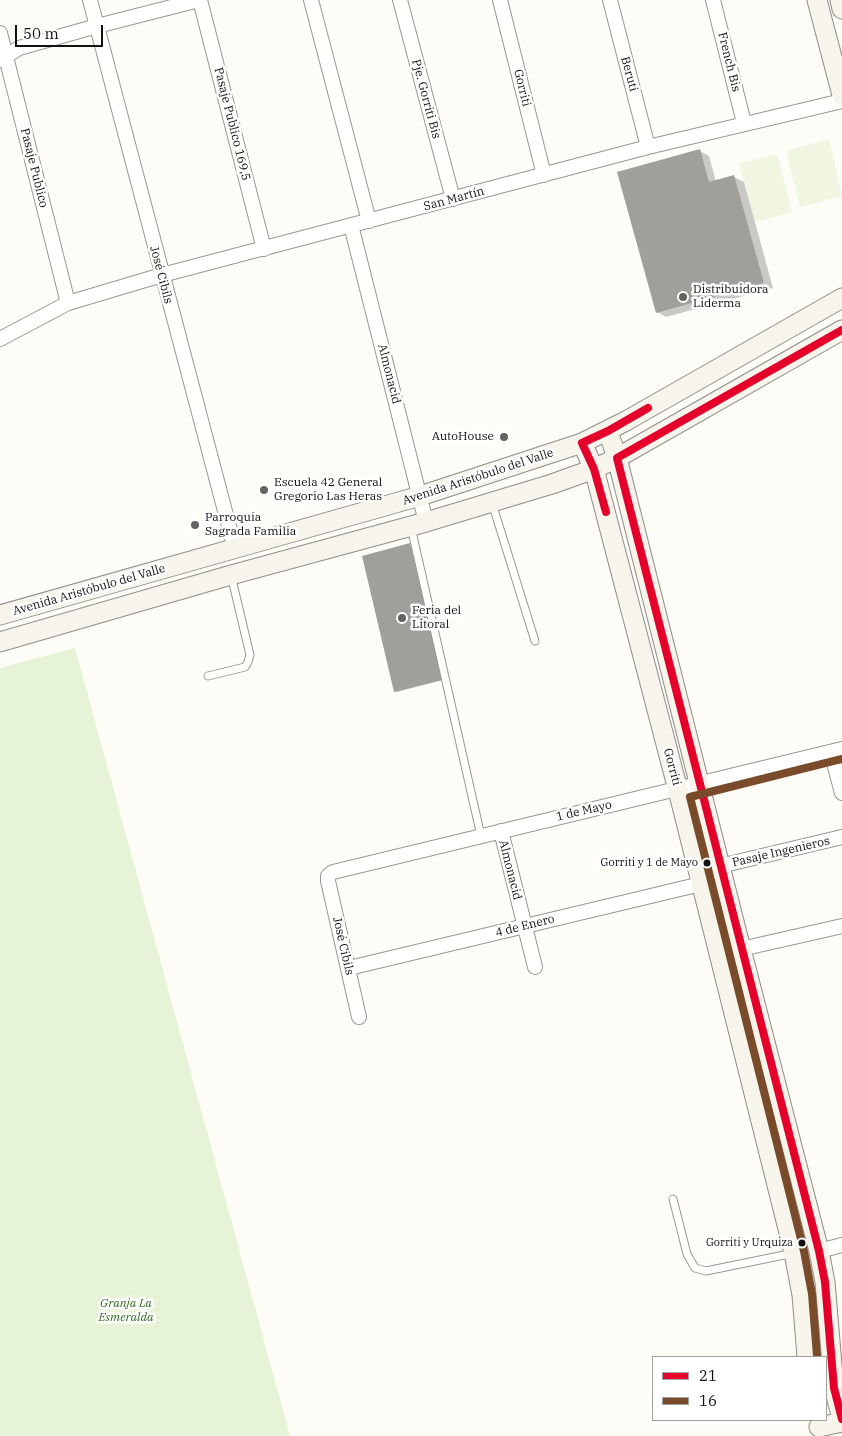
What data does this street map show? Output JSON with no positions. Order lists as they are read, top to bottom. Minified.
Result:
{"streets":{"main road":["Gorriti","Avenida Aristóbulo del Valle"],"street":["French Bis","Beruti","Pje. Gorriti Bis","Pasaje Publico 169,5","Pasaje Publico","San Martín","José Cibils","Almonacid","1 de Mayo","Pasaje Ingenieros","4 de Enero"]},"crossings":[["French Bis","San Martín"],["Beruti","San Martín"],["Gorriti","San Martín"],["Gorriti","Avenida Aristóbulo del Valle"],["Gorriti","1 de Mayo"],["Gorriti","Pasaje Ingenieros"],["Gorriti","4 de Enero"],["Pje. Gorriti Bis","San Martín"],["Pasaje Publico 169,5","San Martín"],["Pasaje Publico","San Martín"],["San Martín","José Cibils"],["San Martín","Almonacid"],["José Cibils","Avenida Aristóbulo del Valle"],["José Cibils","1 de Mayo"],["José Cibils","4 de Enero"],["Almonacid","Avenida Aristóbulo del Valle"],["Almonacid","1 de Mayo"],["Almonacid","4 de Enero"]],"parks":["Granja La Esmeralda"],"places":["Distribuidora Liderma","AutoHouse","Escuela 42 General Gregorio Las Heras","Parroquia Sagrada Familia","Feria del Litoral","Gorriti y 1 de Mayo","Gorriti y Urquiza"],"lines":["transit line 21","transit line 16"],"legend":["21","16"],"scale_bar":"50 m"}
